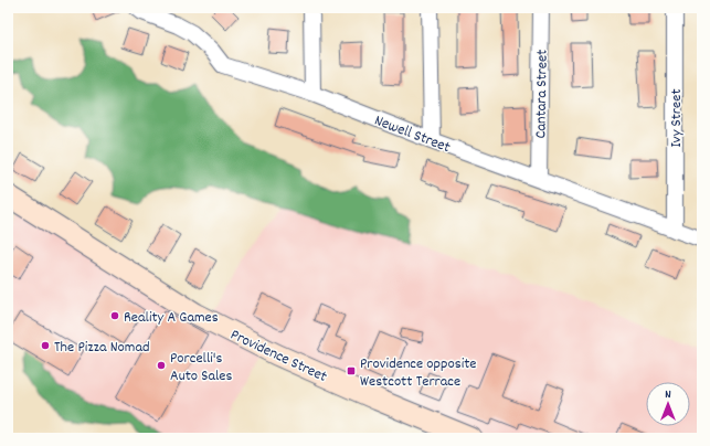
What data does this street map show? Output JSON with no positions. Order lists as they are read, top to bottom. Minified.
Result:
{"streets":{"main road":["Providence Street"],"street":["Cantara Street","Ivy Street","Newell Street"]},"crossings":[["Cantara Street","Newell Street"],["Ivy Street","Newell Street"]],"places":{"other":["Reality A Games","The Pizza Nomad","Porcelli's Auto Sales"],"transit":["Providence opposite Westcott Terrace"]},"north":"top"}
